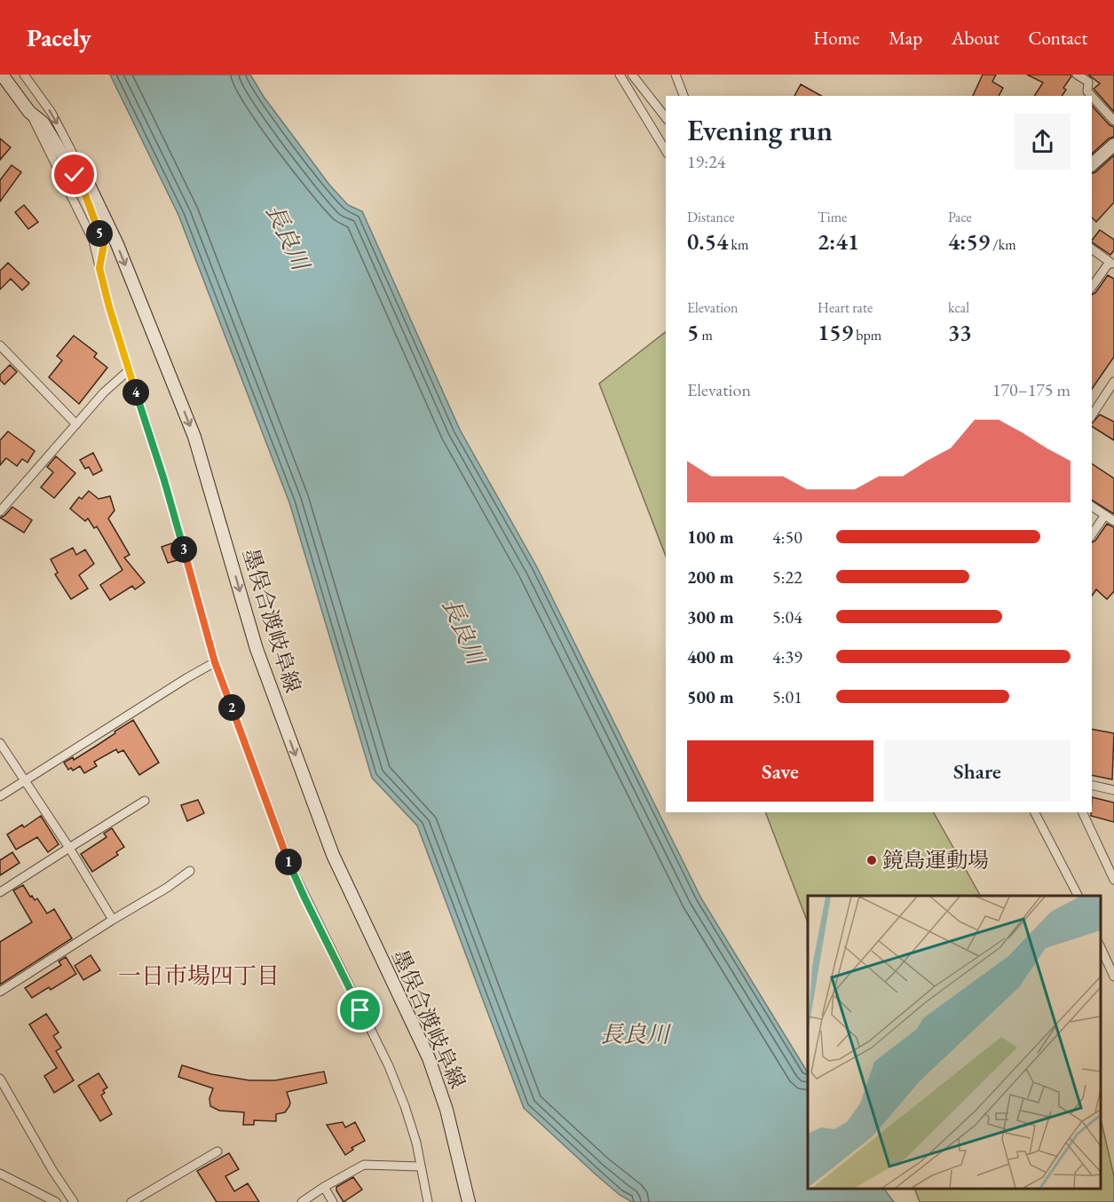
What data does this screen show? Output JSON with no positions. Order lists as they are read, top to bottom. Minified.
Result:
{"streets":{"main road":["墨俣合渡岐阜線"]},"one_way":["墨俣合渡岐阜線"],"districts":["一日市場四丁目"],"water":["長良川"],"places":["鏡島運動場"],"page":{"header":"Pacely","nav":["Home","Map","About","Contact"],"heading":["Evening run","19:24"],"stats":[["Distance","0.54 km"],["Time","2:41"],["Pace","4:59 /km"],["Elevation","5 m"],["Heart rate","159 bpm"],["kcal","33"]],"pins":["5","4","3","2","1"],"chart":["Elevation","170–175 m"],"list":[{"name":"100 m","note":"4:50"},{"name":"200 m","note":"5:22"},{"name":"300 m","note":"5:04"},{"name":"400 m","note":"4:39"},{"name":"500 m","note":"5:01"}],"buttons":["Save","Share"]}}
